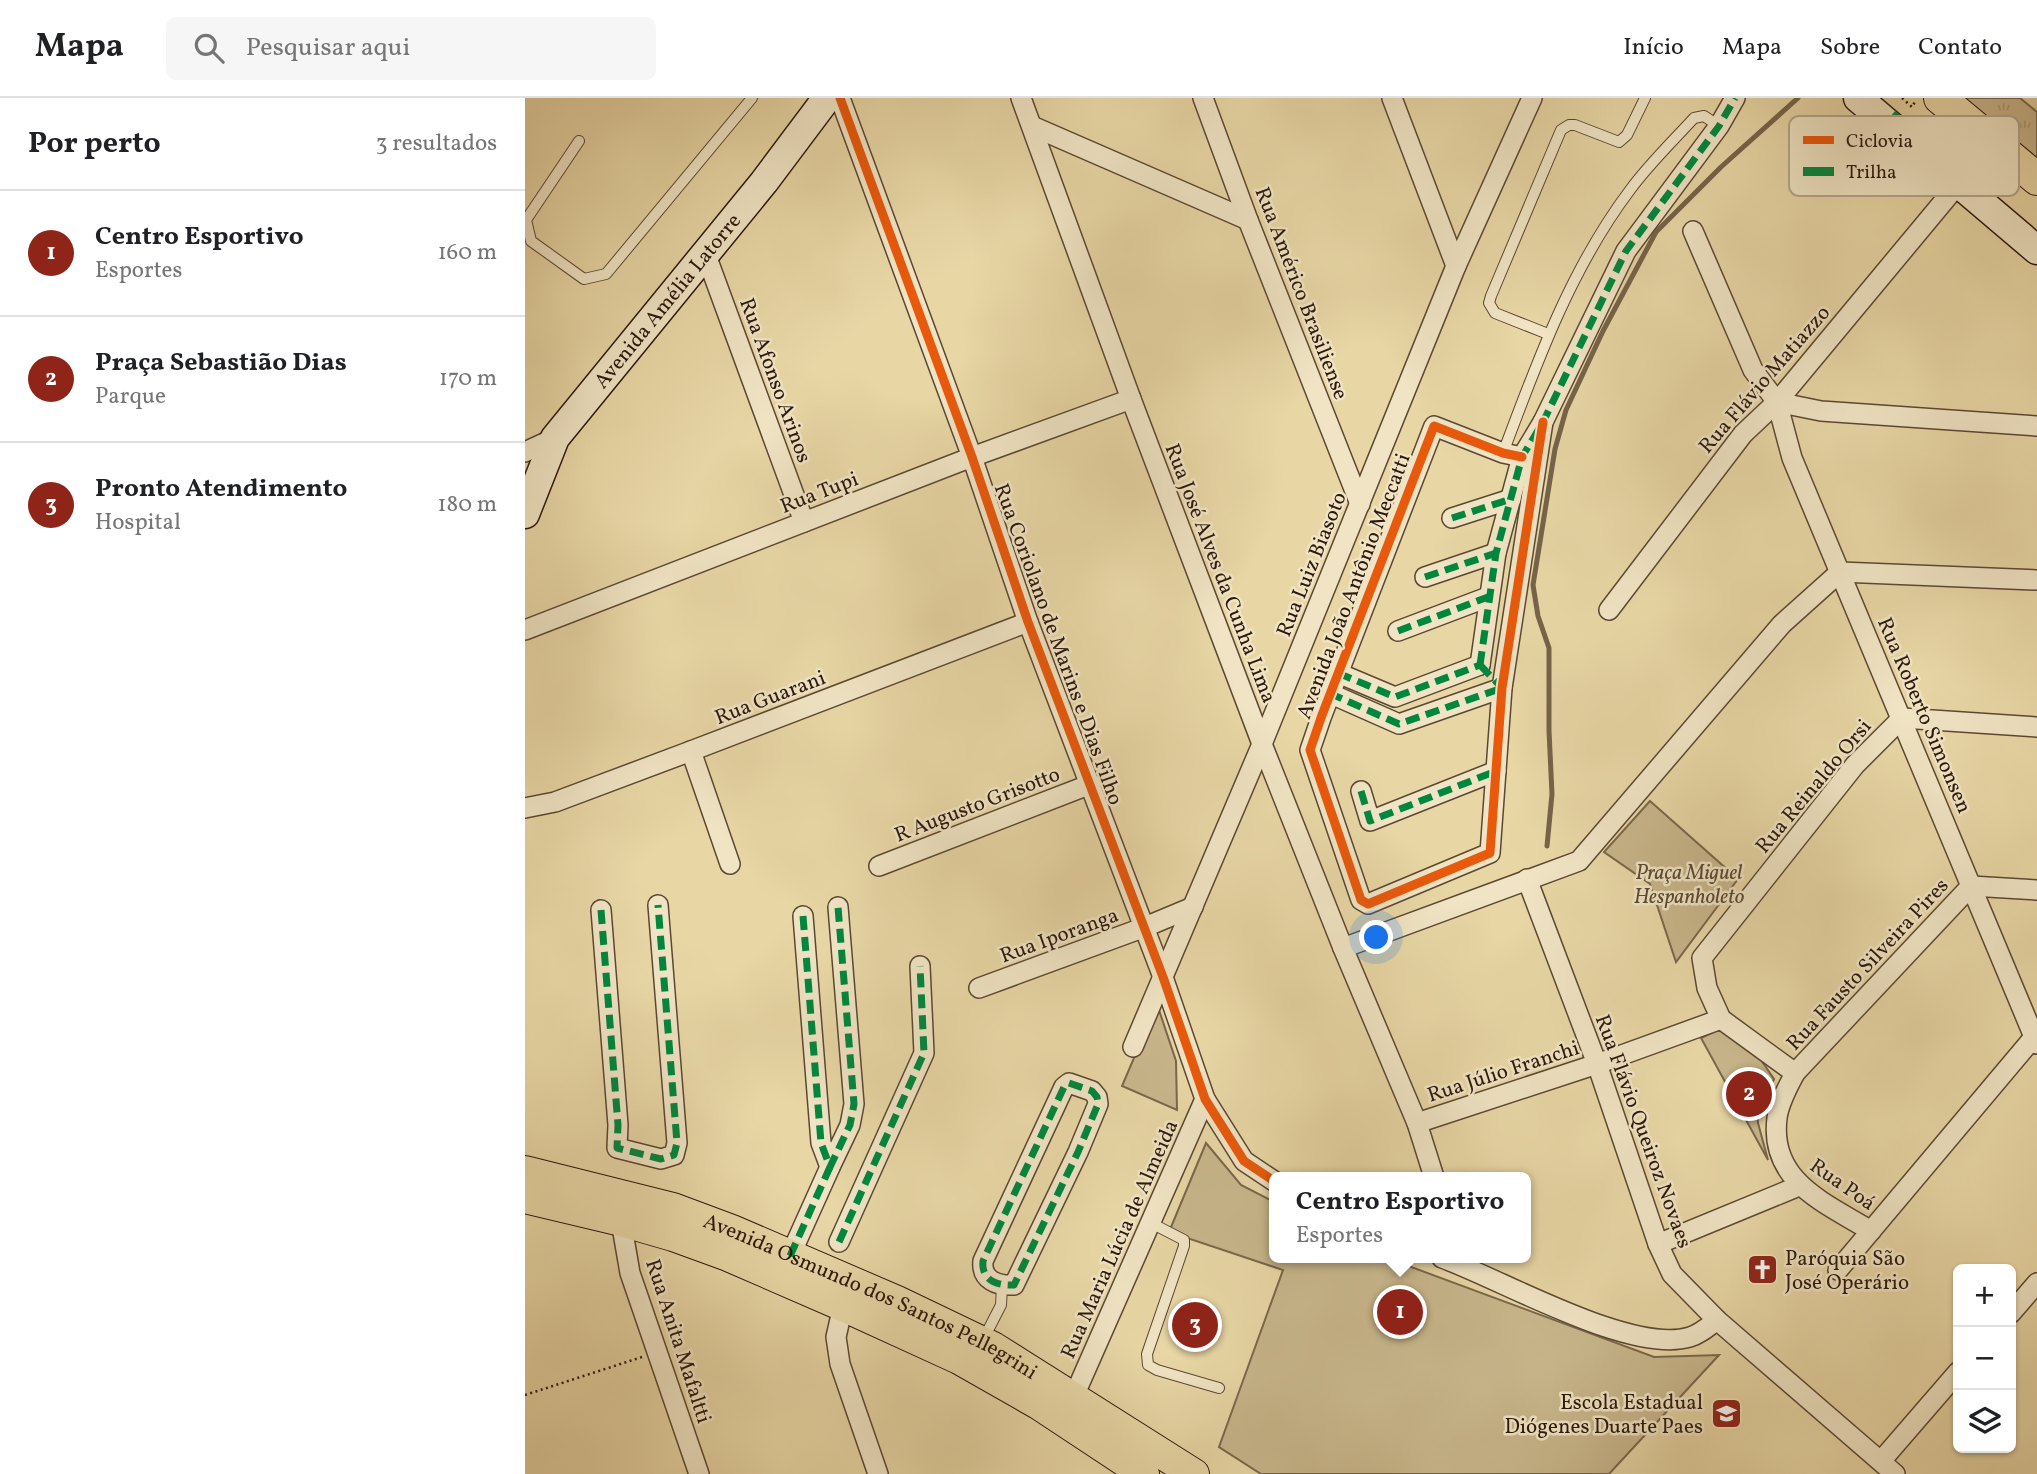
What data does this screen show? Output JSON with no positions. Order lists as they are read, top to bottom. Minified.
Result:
{"streets":{"main road":["Avenida Amélia Latorre","Avenida Osmundo dos Santos Pellegrini"],"street":["Rua Américo Brasiliense","Rua Flávio Matiazzo","Rua Afonso Arinos","Rua Tupi","Rua Luiz Biasoto","Rua José Alves da Cunha Lima","Avenida João Antônio Meccatti","Rua Coriolano de Marins e Dias Filho","Rua Guarani","Rua Roberto Simonsen","Rua Reinaldo Orsi","R Augusto Grisotto","Rua Iporanga","Rua Fausto Silveira Pires","Rua Júlio Franchi","Rua Flávio Queiroz Novaes","Rua Poá","Rua Maria Lúcia de Almeida","Rua Anita Mafaltti"]},"crossings":[["Rua Américo Brasiliense","Rua Luiz Biasoto"],["Avenida Amélia Latorre","Rua Afonso Arinos"],["Rua Flávio Matiazzo","Rua Roberto Simonsen"],["Rua Afonso Arinos","Rua Tupi"],["Rua Tupi","Rua José Alves da Cunha Lima"],["Rua Tupi","Rua Coriolano de Marins e Dias Filho"],["Rua Luiz Biasoto","Rua José Alves da Cunha Lima"],["Rua Luiz Biasoto","Rua Coriolano de Marins e Dias Filho"],["Rua Luiz Biasoto","Rua Iporanga"],["Rua José Alves da Cunha Lima","Rua Júlio Franchi"],["Rua Coriolano de Marins e Dias Filho","Rua Guarani"],["Rua Coriolano de Marins e Dias Filho","R Augusto Grisotto"],["Rua Coriolano de Marins e Dias Filho","Rua Iporanga"],["Rua Coriolano de Marins e Dias Filho","Rua Maria Lúcia de Almeida"],["Rua Roberto Simonsen","Rua Reinaldo Orsi"],["Rua Roberto Simonsen","Rua Fausto Silveira Pires"],["Rua Reinaldo Orsi","Rua Júlio Franchi"],["Rua Fausto Silveira Pires","Rua Poá"],["Rua Júlio Franchi","Rua Flávio Queiroz Novaes"],["Rua Maria Lúcia de Almeida","Avenida Osmundo dos Santos Pellegrini"],["Avenida Osmundo dos Santos Pellegrini","Rua Anita Mafaltti"]],"parks":["Praça Miguel Hespanholeto"],"places":{"church":["Paróquia São José Operário"],"school or university":["Escola Estadual Diógenes Duarte Paes"]},"legend":["Ciclovia","Trilha"],"page":{"header":"Mapa","search":"Pesquisar aqui","nav":["Início","Mapa","Sobre","Contato"],"heading":["Por perto","3 resultados"],"list":[{"mark":"1","name":"Centro Esportivo","note":"Esportes","value":"160 m"},{"mark":"2","name":"Praça Sebastião Dias","note":"Parque","value":"170 m"},{"mark":"3","name":"Pronto Atendimento","note":"Hospital","value":"180 m"}],"pins":["2","1","3"],"popup":["Centro Esportivo","Esportes"],"map_buttons":["+","−"]}}
